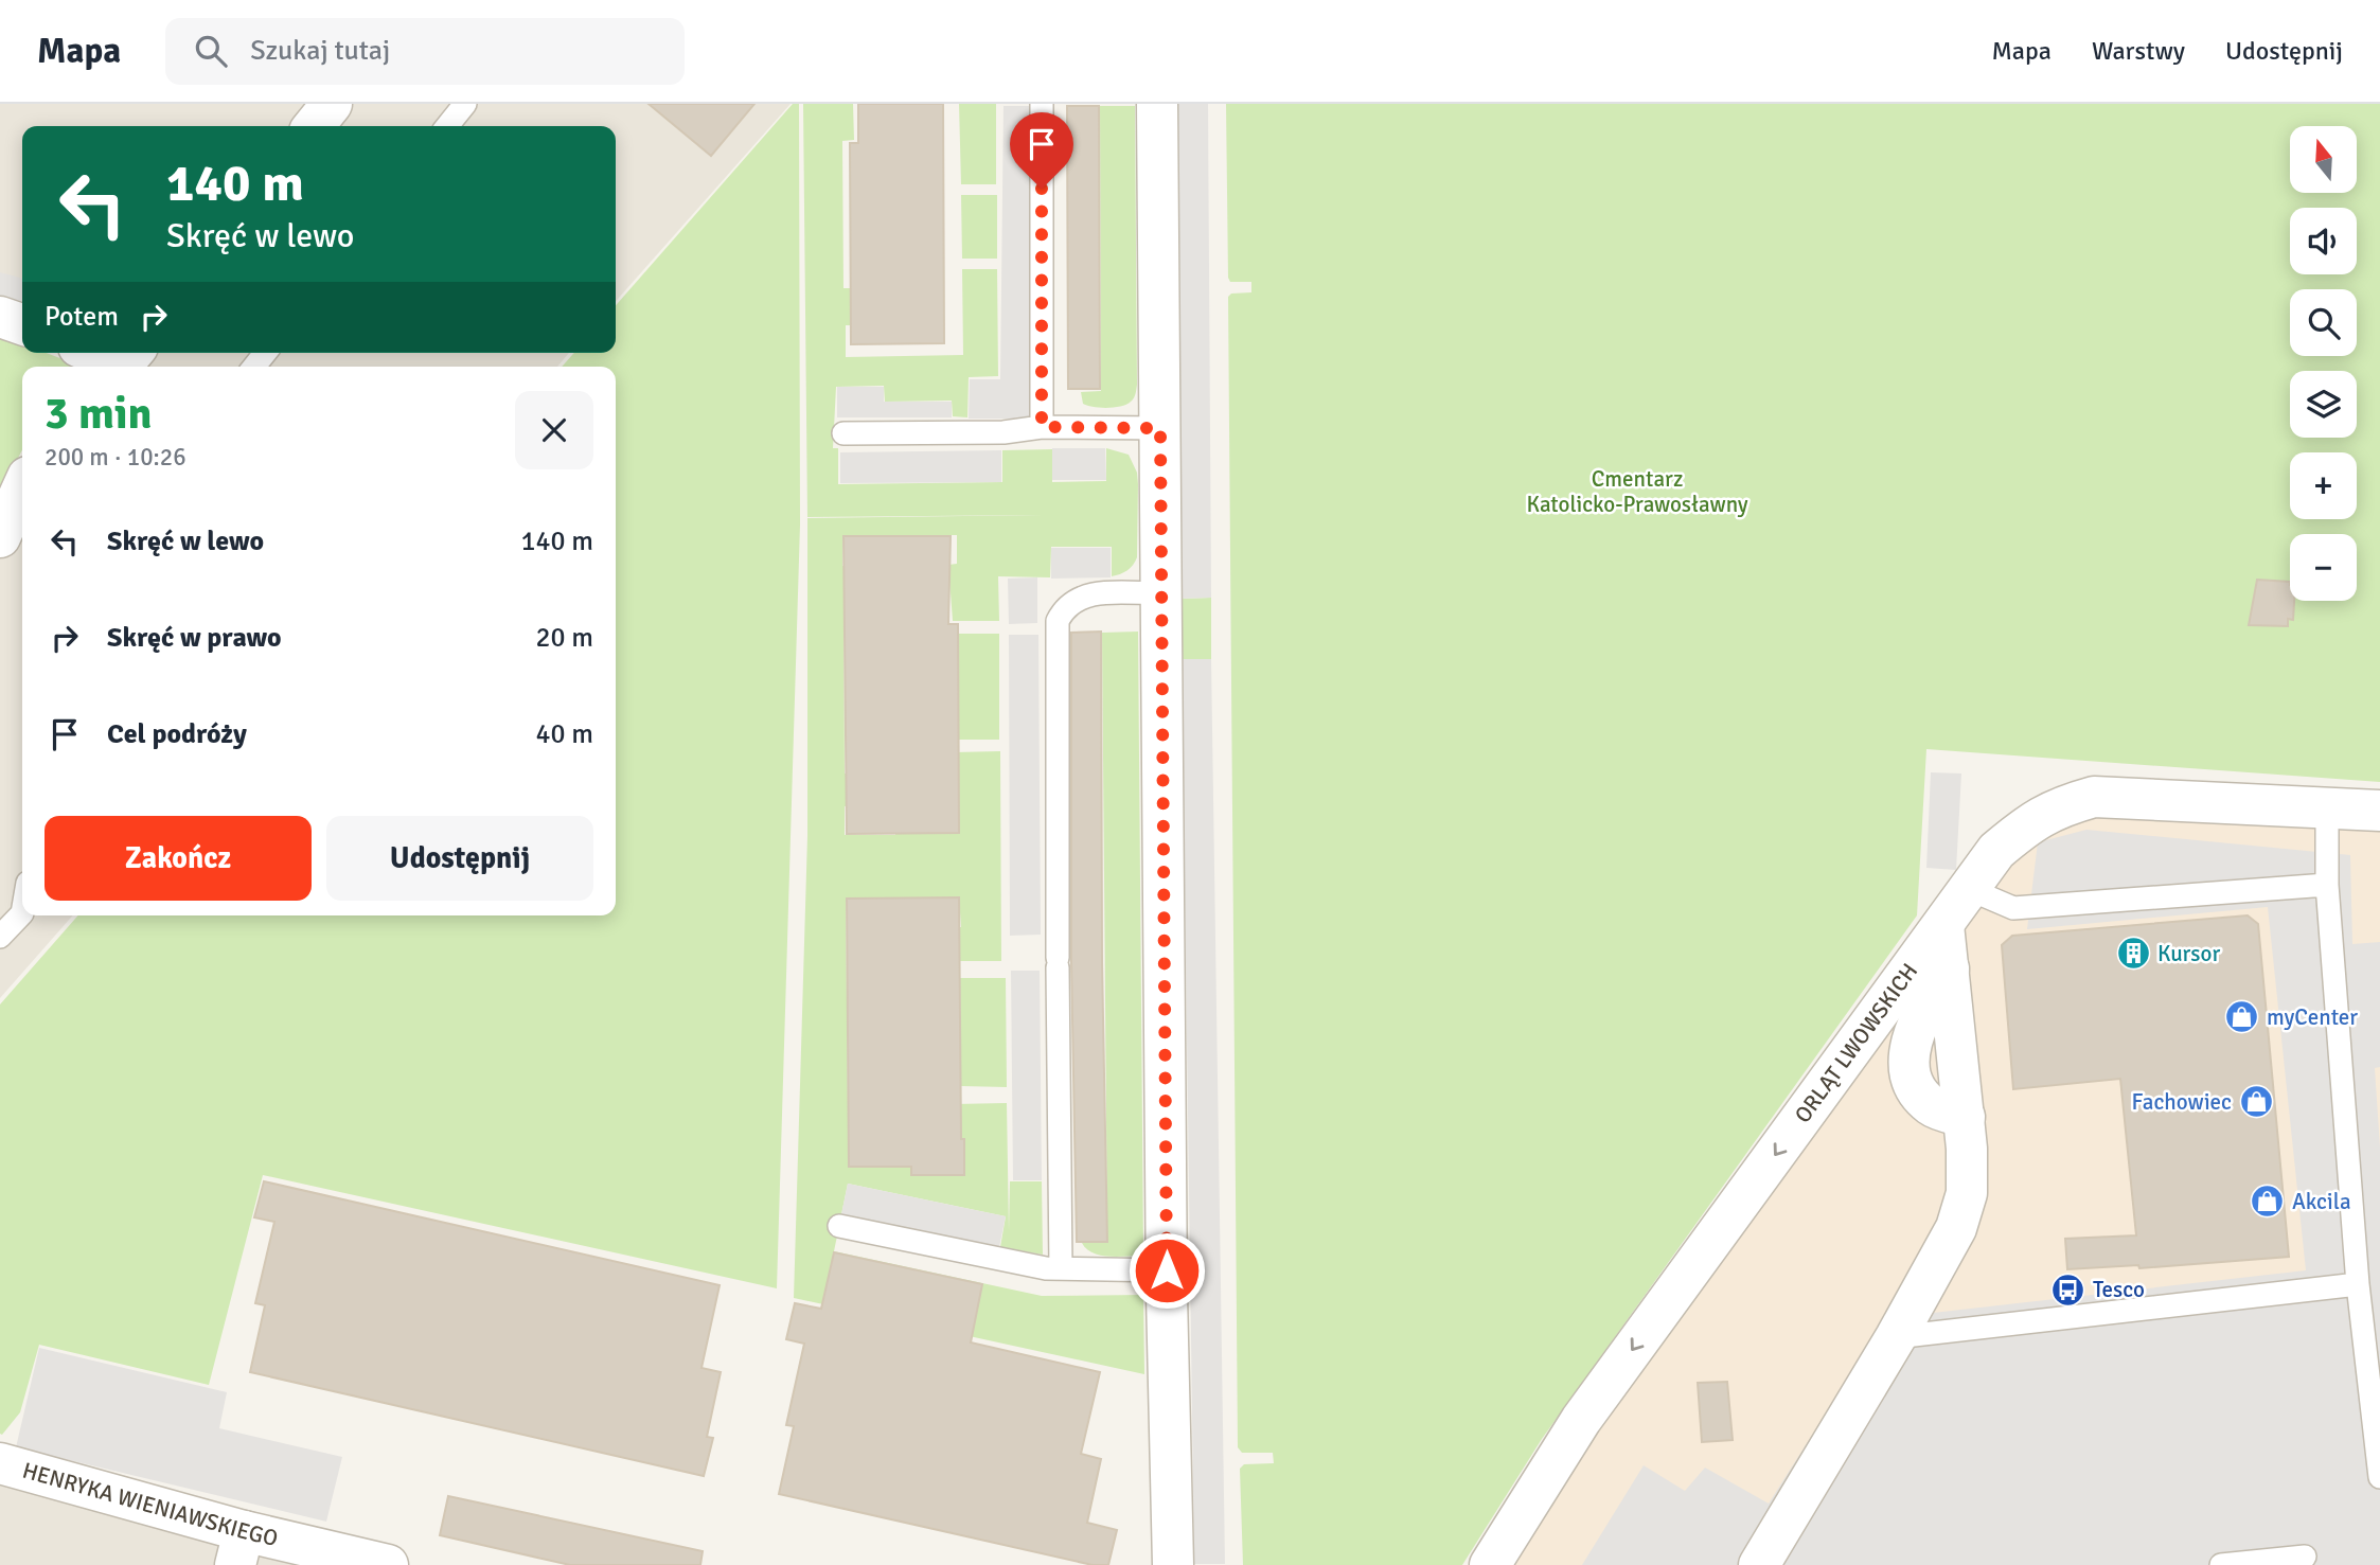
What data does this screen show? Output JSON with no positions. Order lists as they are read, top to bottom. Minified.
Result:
{"streets":{"street":["ORLĄT LWOWSKICH","HENRYKA WIENIAWSKIEGO"]},"parks":["Cmentarz Katolicko-Prawosławny"],"places":{"building":["Kursor"],"shop":["myCenter","Fachowiec","Akcila"],"bus stop":["Tesco"]},"north":"top","page":{"header":"Mapa","search":"Szukaj tutaj","nav":["Mapa","Warstwy","Udostępnij"],"map_buttons":["+","−"],"turn":["140 m","Skręć w lewo"],"then":"Potem","heading":["3 min","200 m · 10:26"],"list":[{"name":"Skręć w lewo","value":"140 m"},{"name":"Skręć w prawo","value":"20 m"},{"name":"Cel podróży","value":"40 m"}],"buttons":["Zakończ","Udostępnij"]}}
